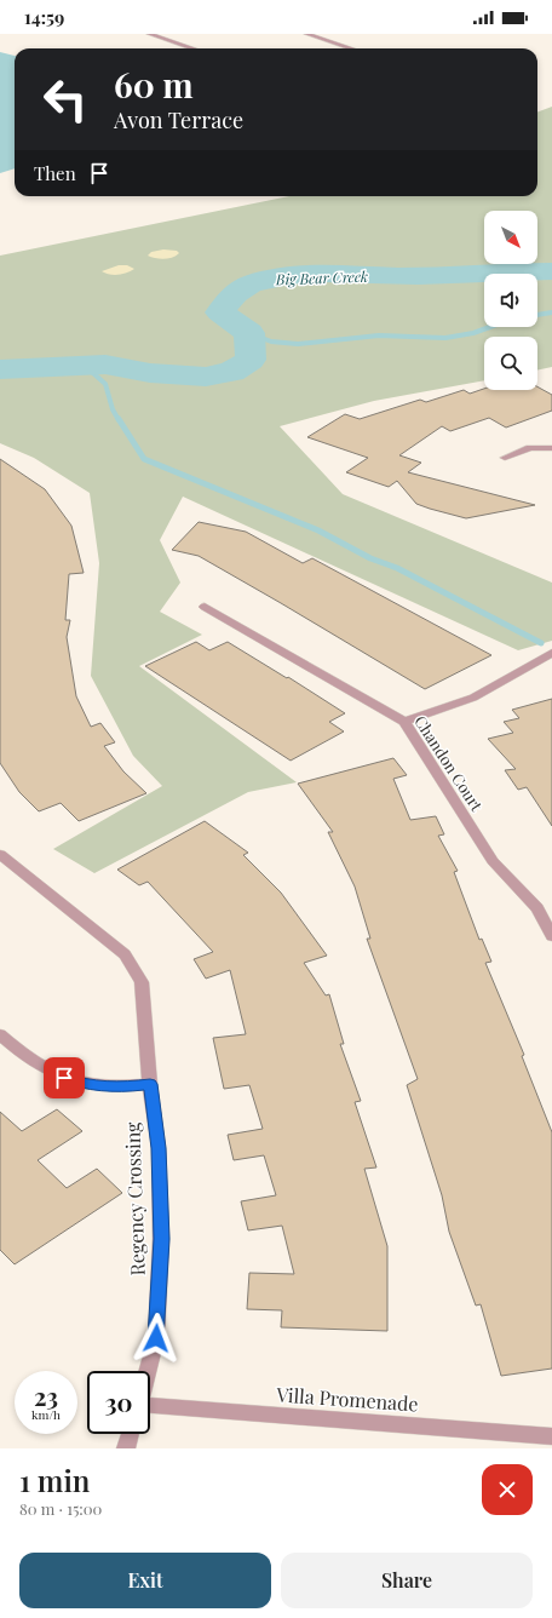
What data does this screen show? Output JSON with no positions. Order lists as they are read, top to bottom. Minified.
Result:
{"streets":{"street":["Chandon Court","Regency Crossing","Villa Promenade"]},"water":["Big Bear Creek"],"north":"bottom right","page":{"status":"14:59","turn":["60 m","Avon Terrace"],"then":"Then","speed":"23 km/h","limit":"30","heading":["1 min","80 m · 15:00"],"buttons":["Exit","Share"]}}
